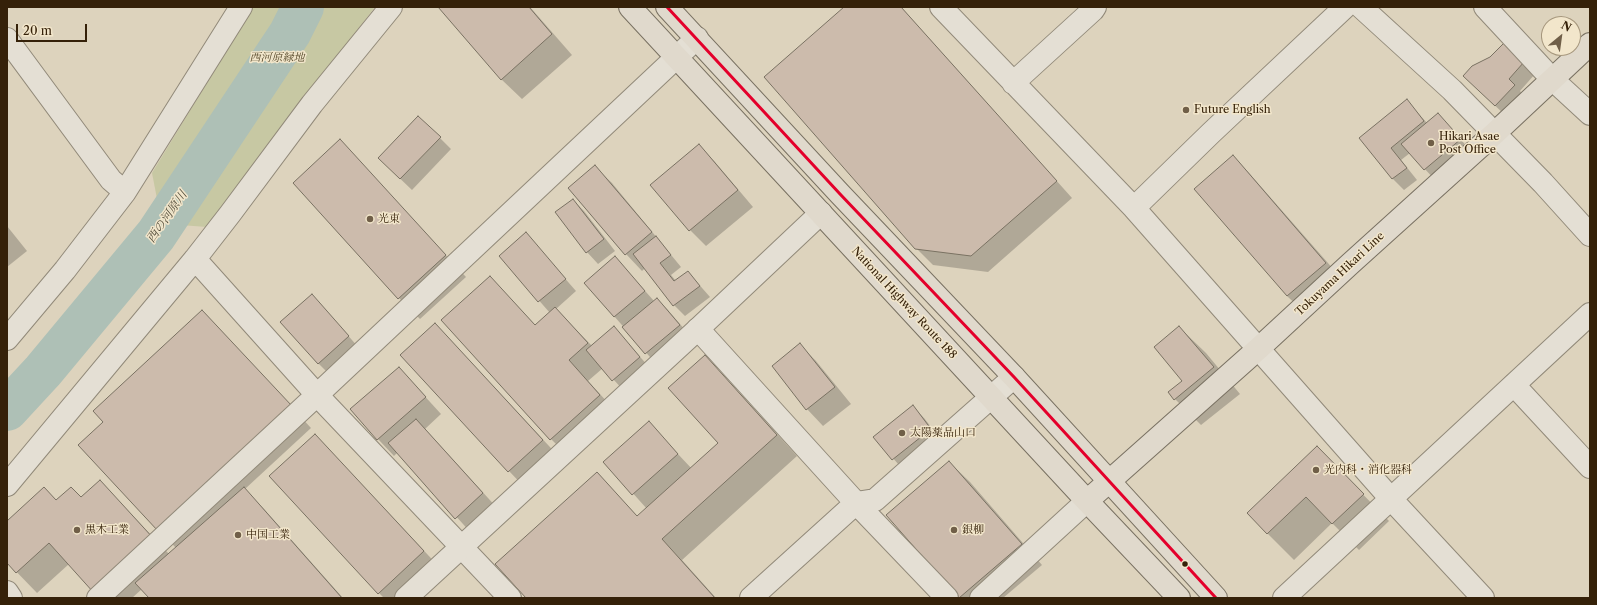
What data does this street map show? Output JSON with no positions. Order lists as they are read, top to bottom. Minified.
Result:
{"streets":{"main road":["Tokuyama Hikari Line","National Highway Route 188"]},"crossings":[["Tokuyama Hikari Line","National Highway Route 188"]],"water":["西の河原川"],"parks":["西河原緑地"],"places":["Future English","Hikari Asae Post Office","光東","太陽薬品山口","光内科・消化器科","黒木工業","銀柳","中国工業"],"scale_bar":"20 m","north":"top right"}
